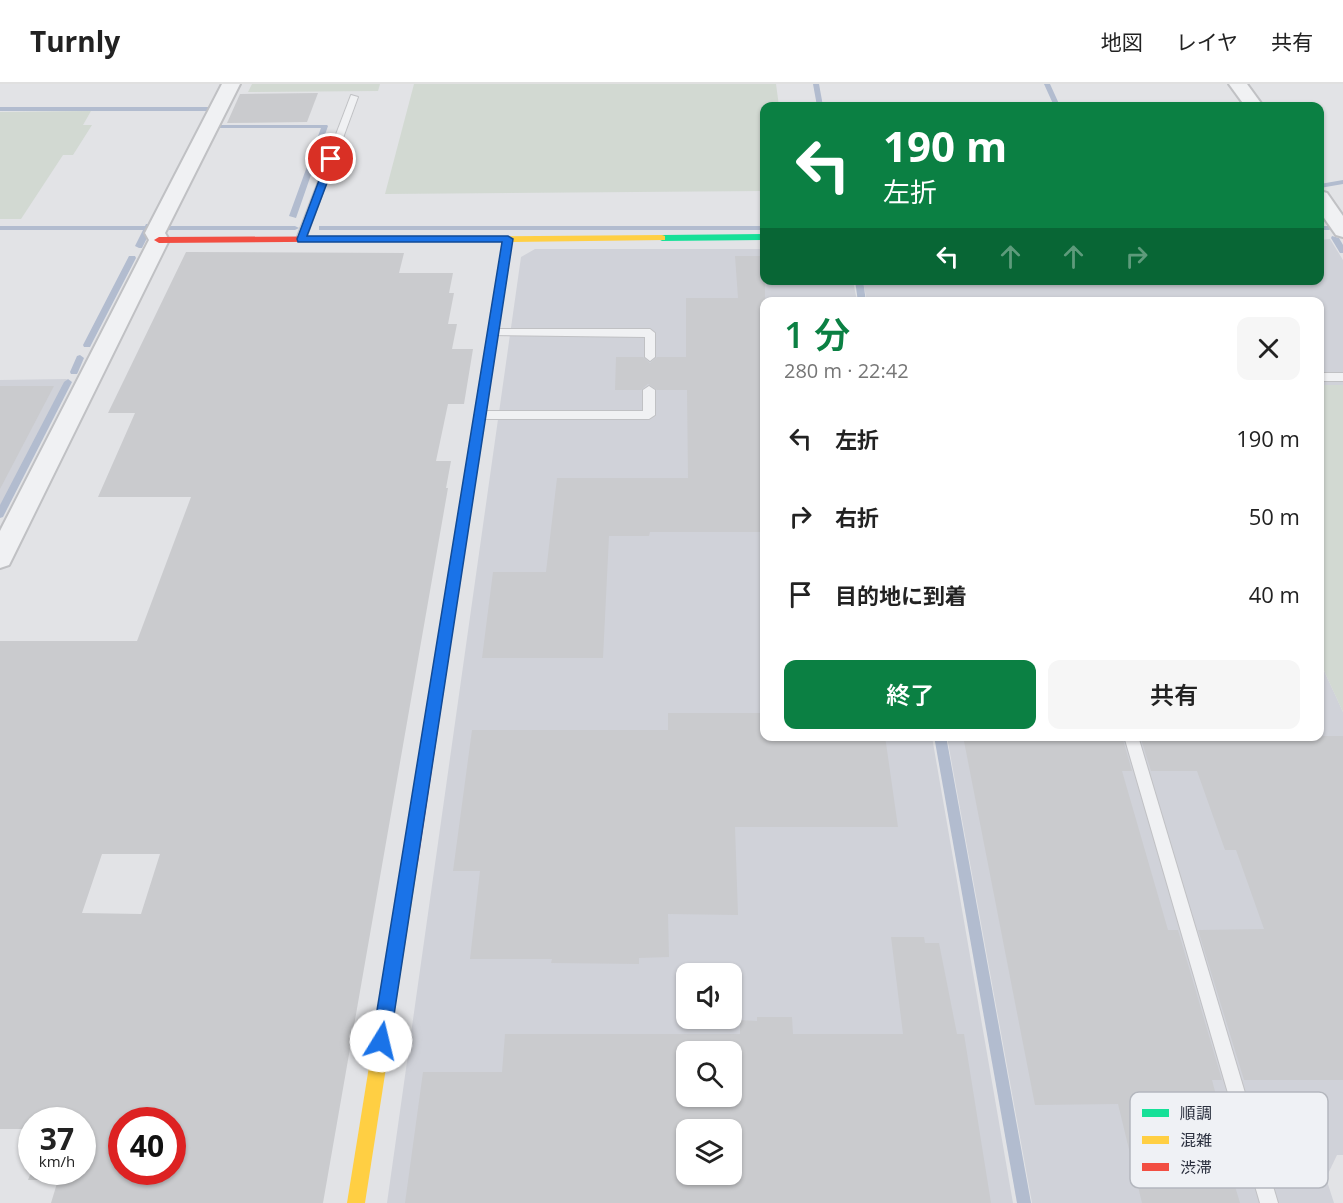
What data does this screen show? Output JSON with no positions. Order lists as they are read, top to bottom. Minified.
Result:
{"legend":["順調","混雑","渋滞"],"page":{"header":"Turnly","nav":["地図","レイヤ","共有"],"turn":["190 m","左折"],"heading":["1 分","280 m · 22:42"],"list":[{"name":"左折","value":"190 m"},{"name":"右折","value":"50 m"},{"name":"目的地に到着","value":"40 m"}],"buttons":["終了","共有"],"speed":"37 km/h","limit":"40"}}
